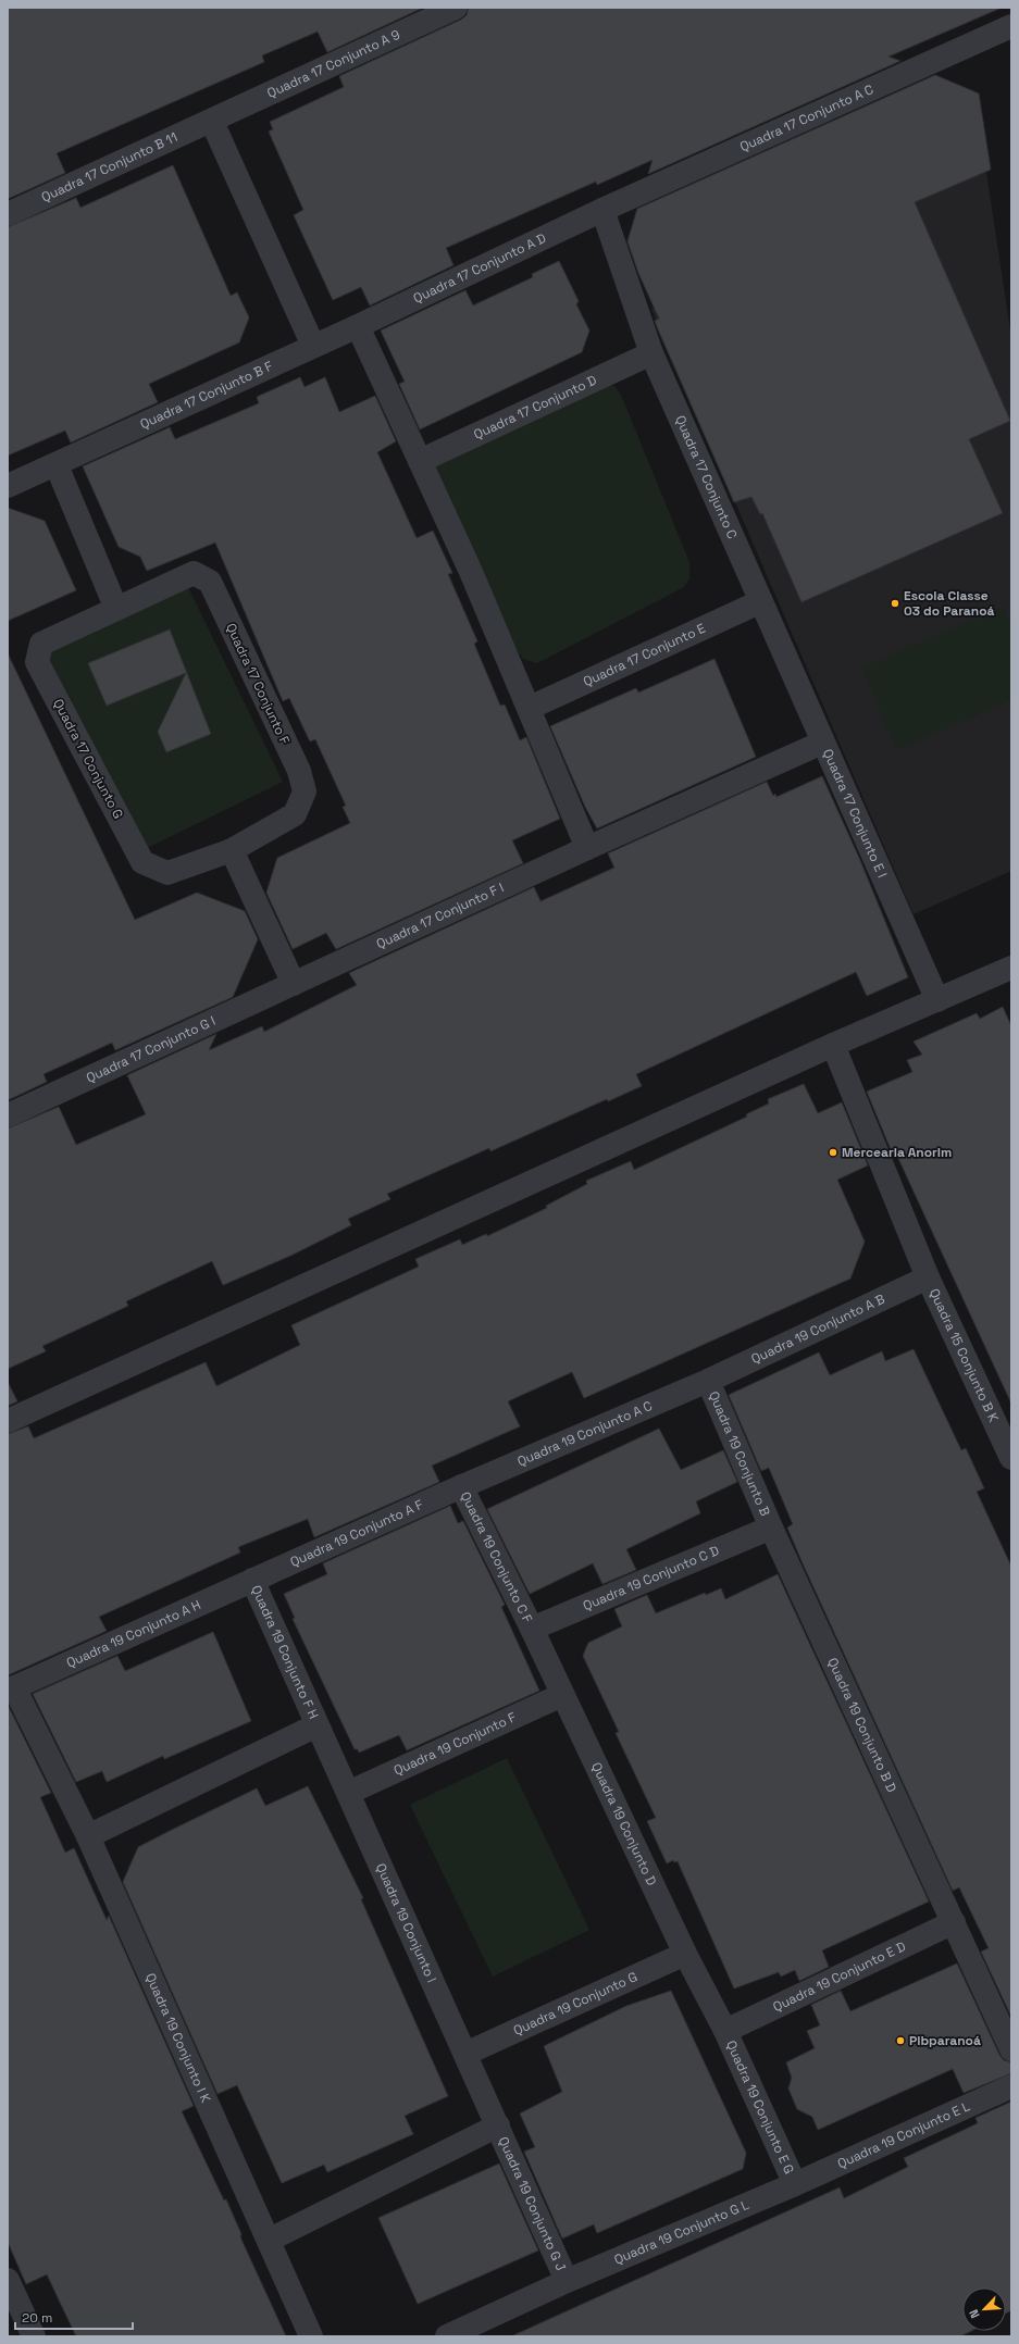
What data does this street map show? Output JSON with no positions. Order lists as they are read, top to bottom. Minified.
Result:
{"streets":{"street":["Quadra 17 Conjunto A 9","Quadra 17 Conjunto A C","Quadra 17 Conjunto B 11","Quadra 17 Conjunto A D","Quadra 17 Conjunto B F","Quadra 17 Conjunto D","Quadra 17 Conjunto C","Quadra 17 Conjunto E","Quadra 17 Conjunto F","Quadra 17 Conjunto G","Quadra 17 Conjunto E I","Quadra 17 Conjunto F I","Quadra 17 Conjunto G I","Quadra 19 Conjunto A B","Quadra 15 Conjunto B K","Quadra 19 Conjunto A C","Quadra 19 Conjunto B","Quadra 19 Conjunto A F","Quadra 19 Conjunto C F","Quadra 19 Conjunto C D","Quadra 19 Conjunto A H","Quadra 19 Conjunto F H","Quadra 19 Conjunto B D","Quadra 19 Conjunto F","Quadra 19 Conjunto D","Quadra 19 Conjunto I","Quadra 19 Conjunto E D","Quadra 19 Conjunto G","Quadra 19 Conjunto I K","Quadra 19 Conjunto E G","Quadra 19 Conjunto E L","Quadra 19 Conjunto G J","Quadra 19 Conjunto G L"]},"crossings":[["Quadra 17 Conjunto A 9","Quadra 17 Conjunto B 11"],["Quadra 17 Conjunto A C","Quadra 17 Conjunto A D"],["Quadra 17 Conjunto A C","Quadra 17 Conjunto C"],["Quadra 17 Conjunto A D","Quadra 17 Conjunto B F"],["Quadra 17 Conjunto A D","Quadra 17 Conjunto C"],["Quadra 17 Conjunto D","Quadra 17 Conjunto C"],["Quadra 17 Conjunto C","Quadra 17 Conjunto E"],["Quadra 17 Conjunto C","Quadra 17 Conjunto E I"],["Quadra 17 Conjunto F","Quadra 17 Conjunto G"],["Quadra 17 Conjunto E I","Quadra 17 Conjunto F I"],["Quadra 17 Conjunto F I","Quadra 17 Conjunto G I"],["Quadra 19 Conjunto A B","Quadra 15 Conjunto B K"],["Quadra 19 Conjunto A B","Quadra 19 Conjunto A C"],["Quadra 19 Conjunto A B","Quadra 19 Conjunto B"],["Quadra 19 Conjunto A C","Quadra 19 Conjunto B"],["Quadra 19 Conjunto A C","Quadra 19 Conjunto A F"],["Quadra 19 Conjunto A C","Quadra 19 Conjunto C F"],["Quadra 19 Conjunto B","Quadra 19 Conjunto C D"],["Quadra 19 Conjunto B","Quadra 19 Conjunto B D"],["Quadra 19 Conjunto A F","Quadra 19 Conjunto C F"],["Quadra 19 Conjunto A F","Quadra 19 Conjunto A H"],["Quadra 19 Conjunto A F","Quadra 19 Conjunto F H"],["Quadra 19 Conjunto C F","Quadra 19 Conjunto C D"],["Quadra 19 Conjunto C F","Quadra 19 Conjunto F"],["Quadra 19 Conjunto C F","Quadra 19 Conjunto D"],["Quadra 19 Conjunto C D","Quadra 19 Conjunto B D"],["Quadra 19 Conjunto A H","Quadra 19 Conjunto F H"],["Quadra 19 Conjunto A H","Quadra 19 Conjunto I K"],["Quadra 19 Conjunto F H","Quadra 19 Conjunto F"],["Quadra 19 Conjunto F H","Quadra 19 Conjunto I"],["Quadra 19 Conjunto B D","Quadra 19 Conjunto E D"],["Quadra 19 Conjunto F","Quadra 19 Conjunto D"],["Quadra 19 Conjunto F","Quadra 19 Conjunto I"],["Quadra 19 Conjunto D","Quadra 19 Conjunto E D"],["Quadra 19 Conjunto D","Quadra 19 Conjunto G"],["Quadra 19 Conjunto D","Quadra 19 Conjunto E G"],["Quadra 19 Conjunto I","Quadra 19 Conjunto G"],["Quadra 19 Conjunto I","Quadra 19 Conjunto G J"],["Quadra 19 Conjunto E D","Quadra 19 Conjunto E G"],["Quadra 19 Conjunto E G","Quadra 19 Conjunto E L"],["Quadra 19 Conjunto E G","Quadra 19 Conjunto G L"],["Quadra 19 Conjunto E L","Quadra 19 Conjunto G L"],["Quadra 19 Conjunto G J","Quadra 19 Conjunto G L"]],"places":["Escola Classe 03 do Paranoá","Mercearia Anorim","Pibparanoá"],"scale_bar":"20 m","north":"bottom left"}
